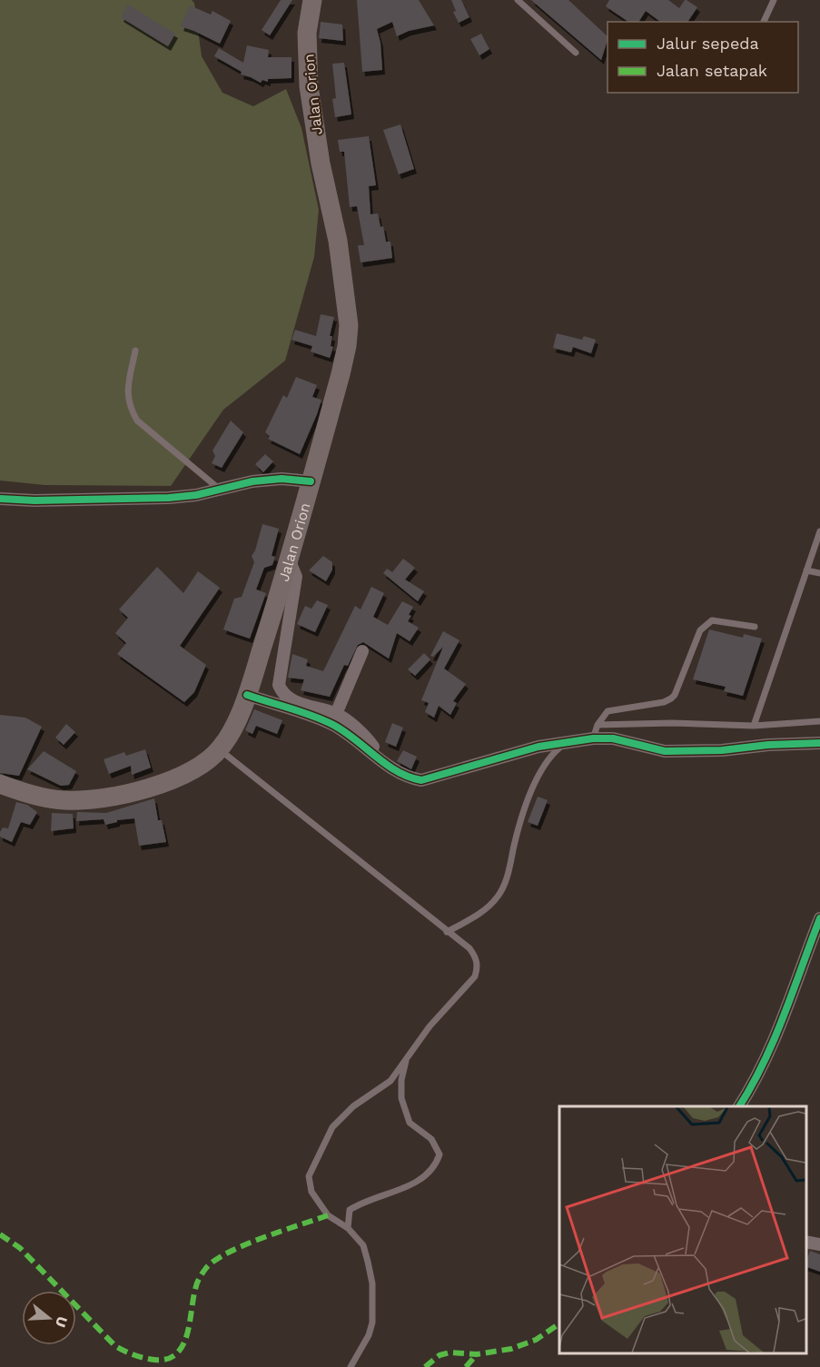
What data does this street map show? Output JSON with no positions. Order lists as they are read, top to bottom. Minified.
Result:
{"streets":{"highway":["Jalan Orion"]},"legend":["Jalur sepeda","Jalan setapak"],"north":"right"}
